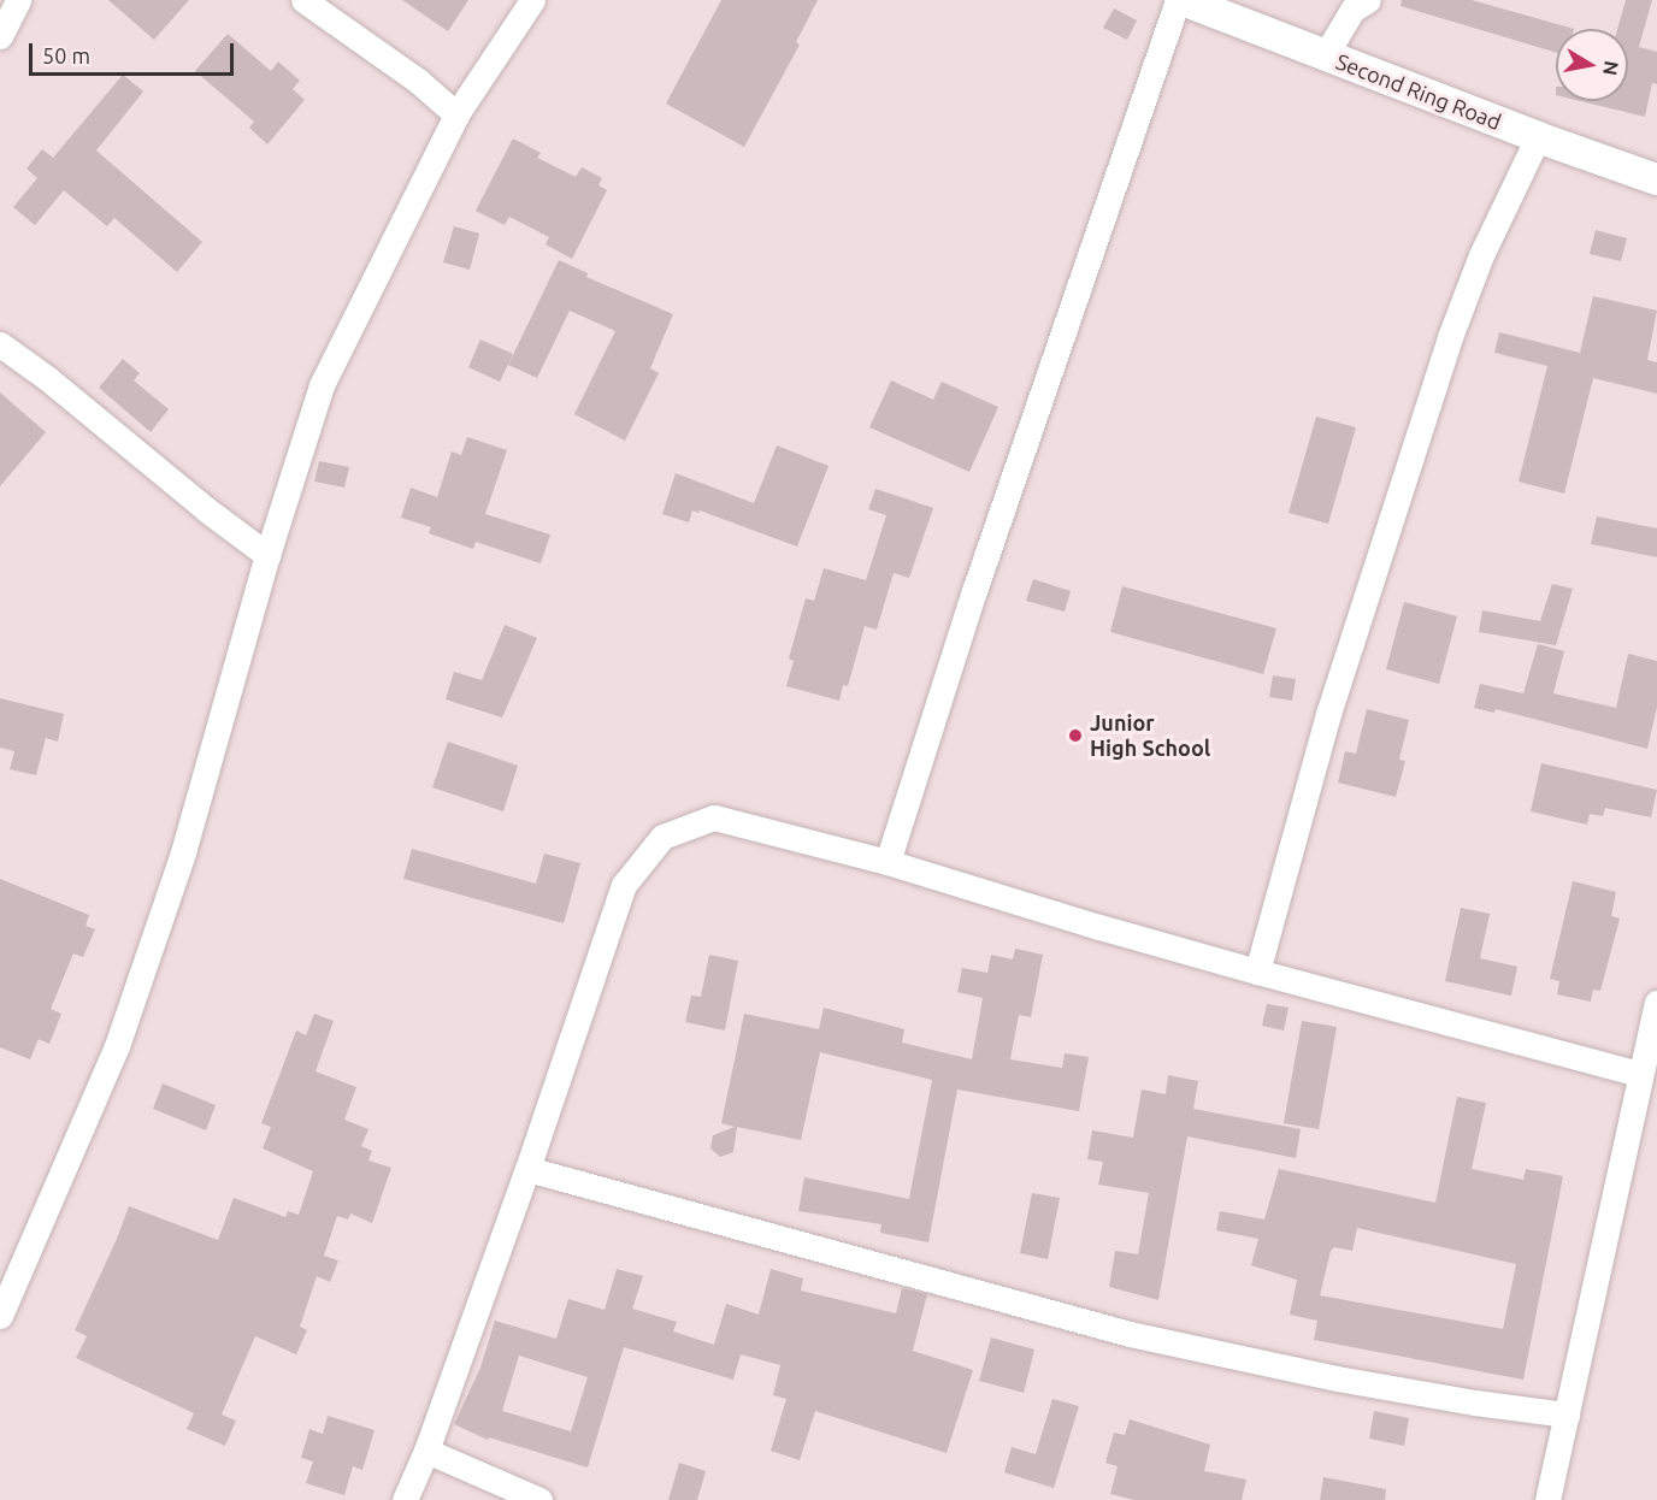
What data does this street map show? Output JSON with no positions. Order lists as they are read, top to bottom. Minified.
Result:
{"streets":{"street":["Second Ring Road"]},"places":["Junior High School"],"scale_bar":"50 m","north":"right"}
